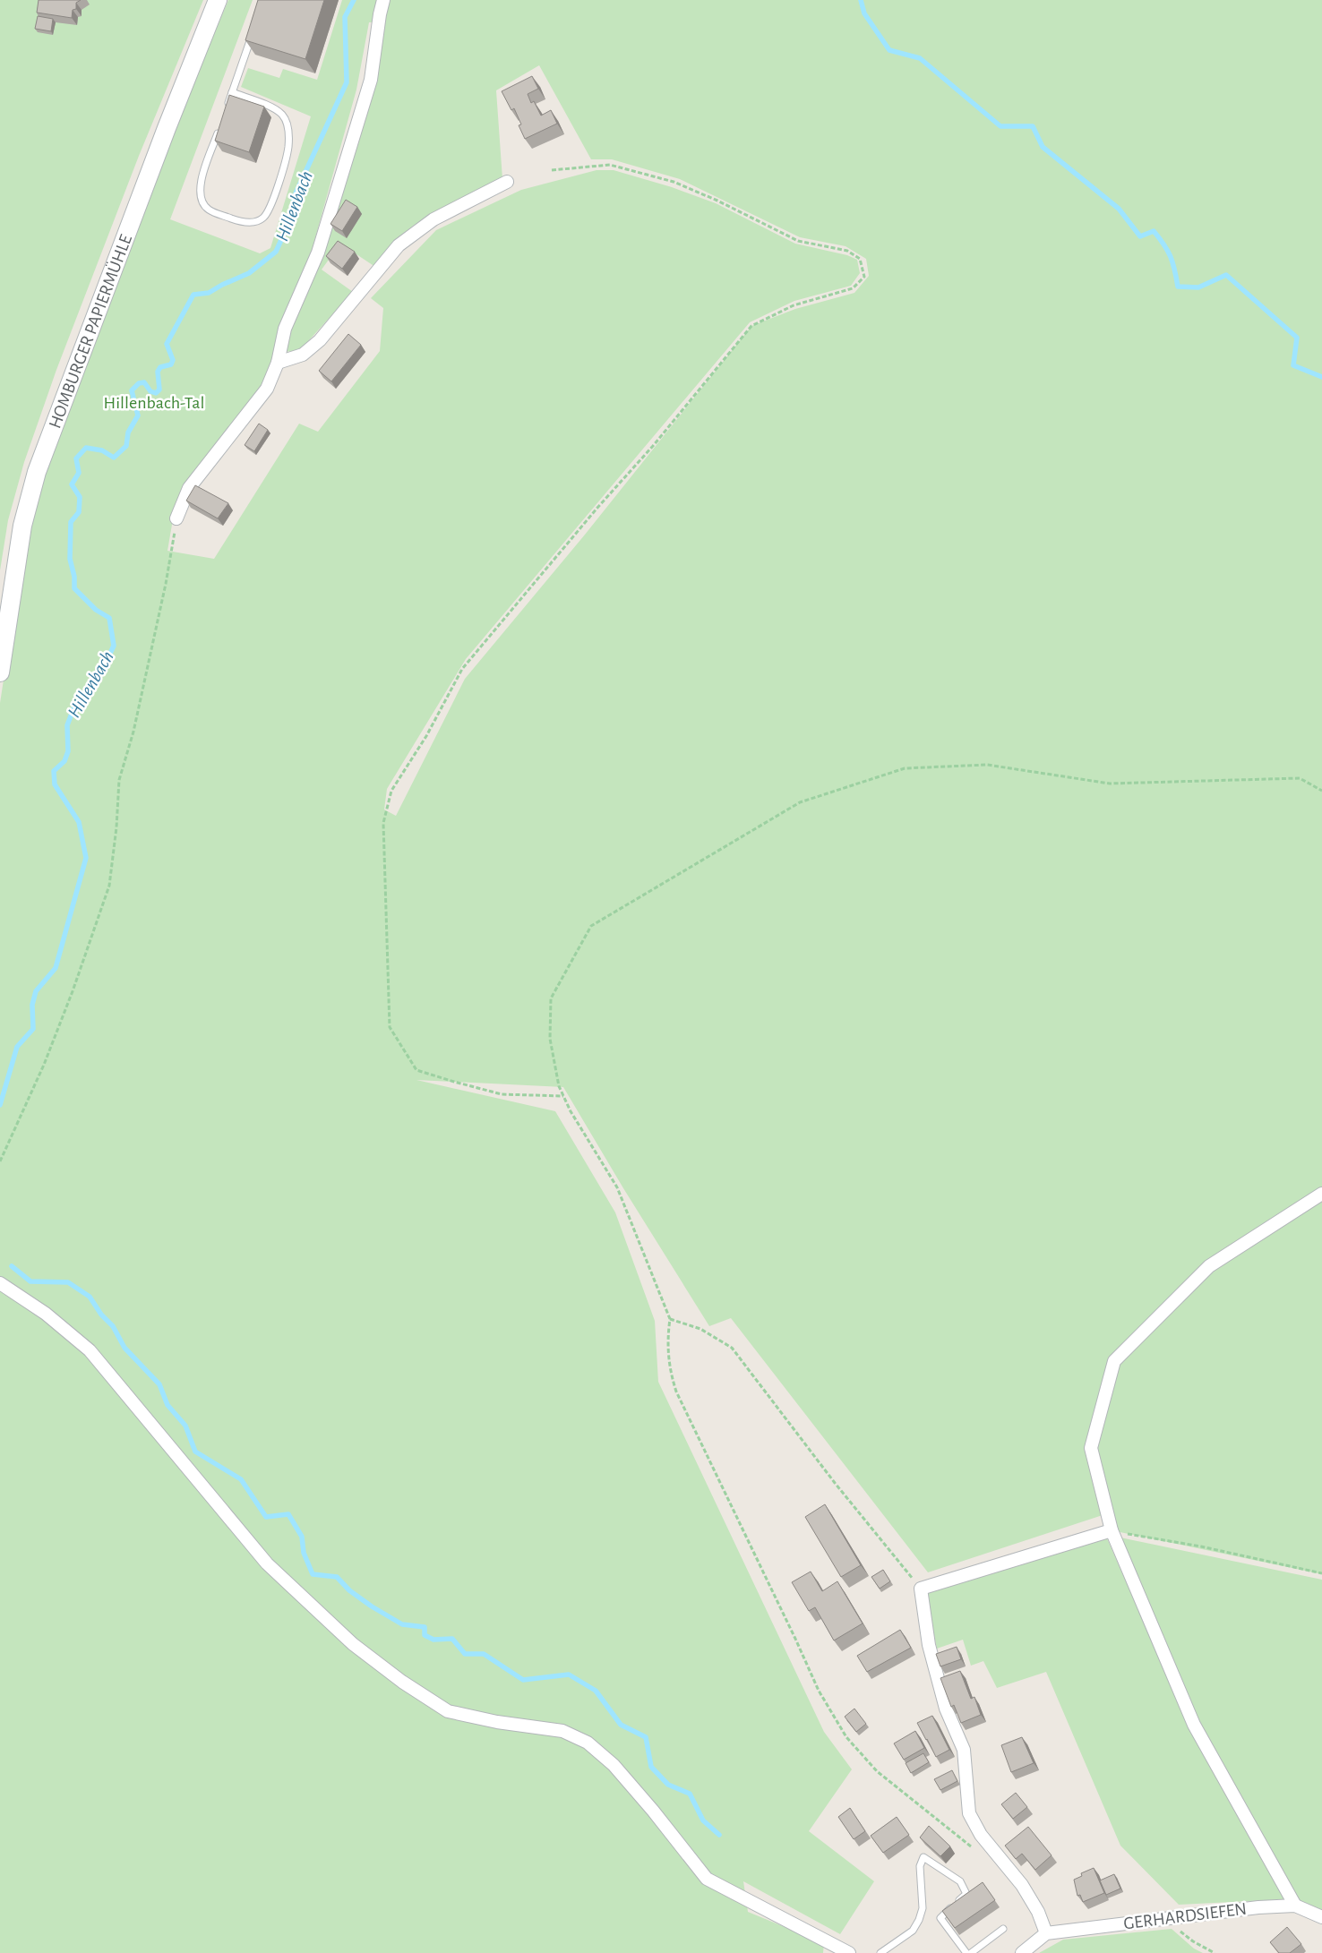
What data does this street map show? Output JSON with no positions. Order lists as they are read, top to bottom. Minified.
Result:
{"streets":{"main road":["HOMBURGER PAPIERMÜHLE"],"street":["GERHARDSIEFEN"]},"water":["Hillenbach"],"parks":["Hillenbach-Tal"]}
